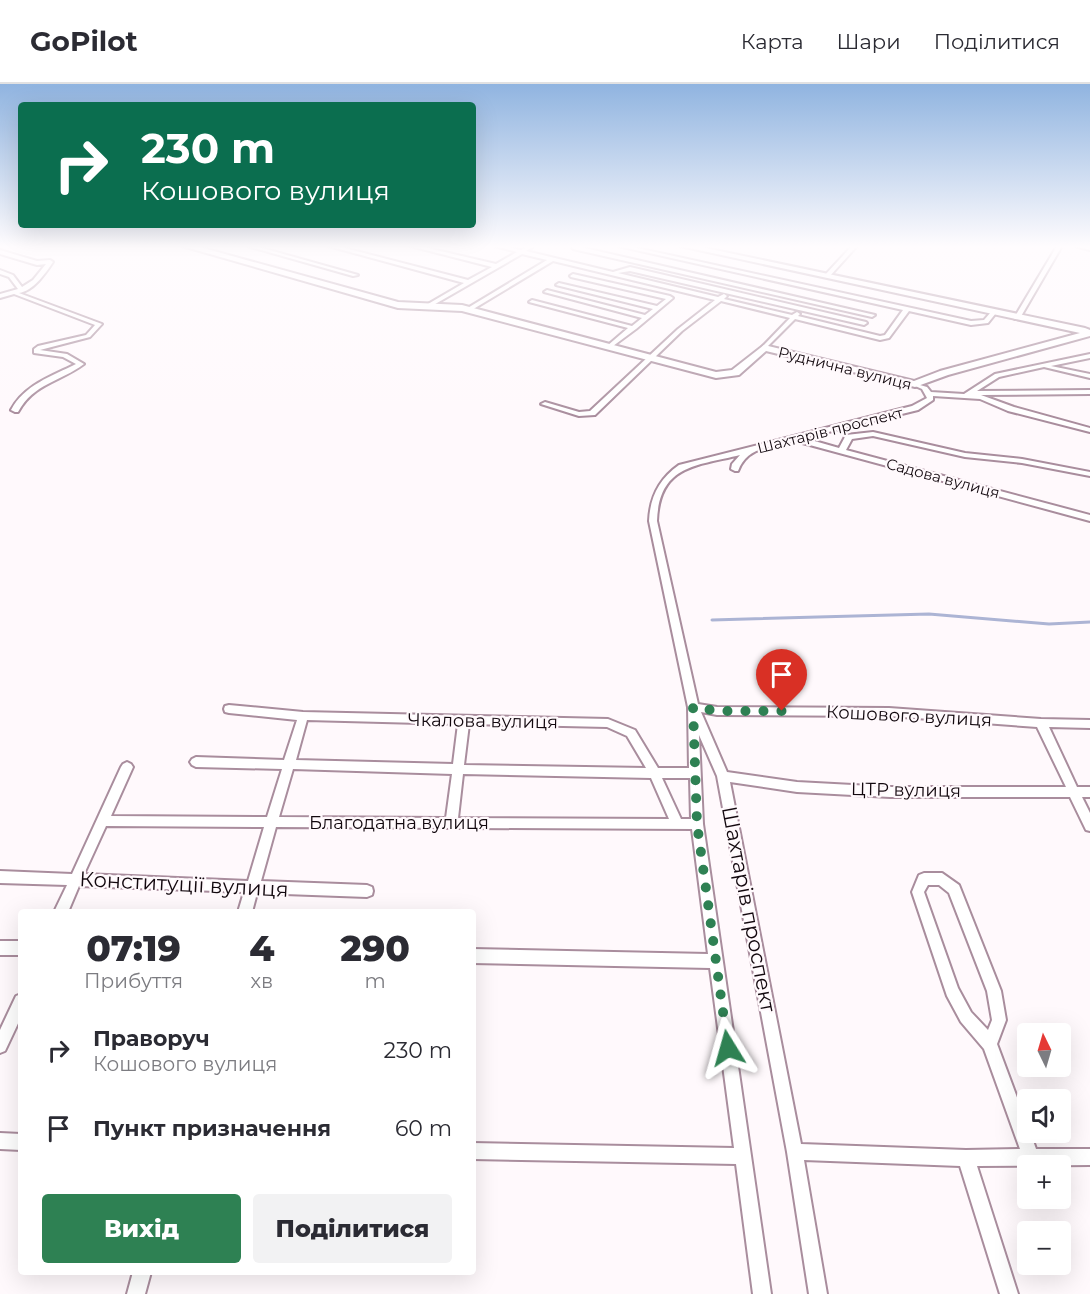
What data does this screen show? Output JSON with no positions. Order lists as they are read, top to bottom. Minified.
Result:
{"streets":{"main road":["Руднична вулиця"],"street":["Шахтарів проспект","Садова вулиця","Кошового вулиця","Чкалова вулиця","ЦТР вулиця","Благодатна вулиця","Конституції вулиця"]},"crossings":[["Руднична вулиця","Шахтарів проспект"],["Шахтарів проспект","Садова вулиця"],["Шахтарів проспект","Кошового вулиця"],["Шахтарів проспект","ЦТР вулиця"],["Шахтарів проспект","Благодатна вулиця"],["Чкалова вулиця","Благодатна вулиця"]],"north":"top","page":{"header":"GoPilot","nav":["Карта","Шари","Поділитися"],"turn":["230 m","Кошового вулиця"],"eta":["07:19","Прибуття","4","хв","290","m"],"list":[{"name":"Праворуч","note":"Кошового вулиця","value":"230 m"},{"name":"Пункт призначення","value":"60 m"}],"map_buttons":["+","−"],"buttons":["Вихід","Поділитися"]}}
